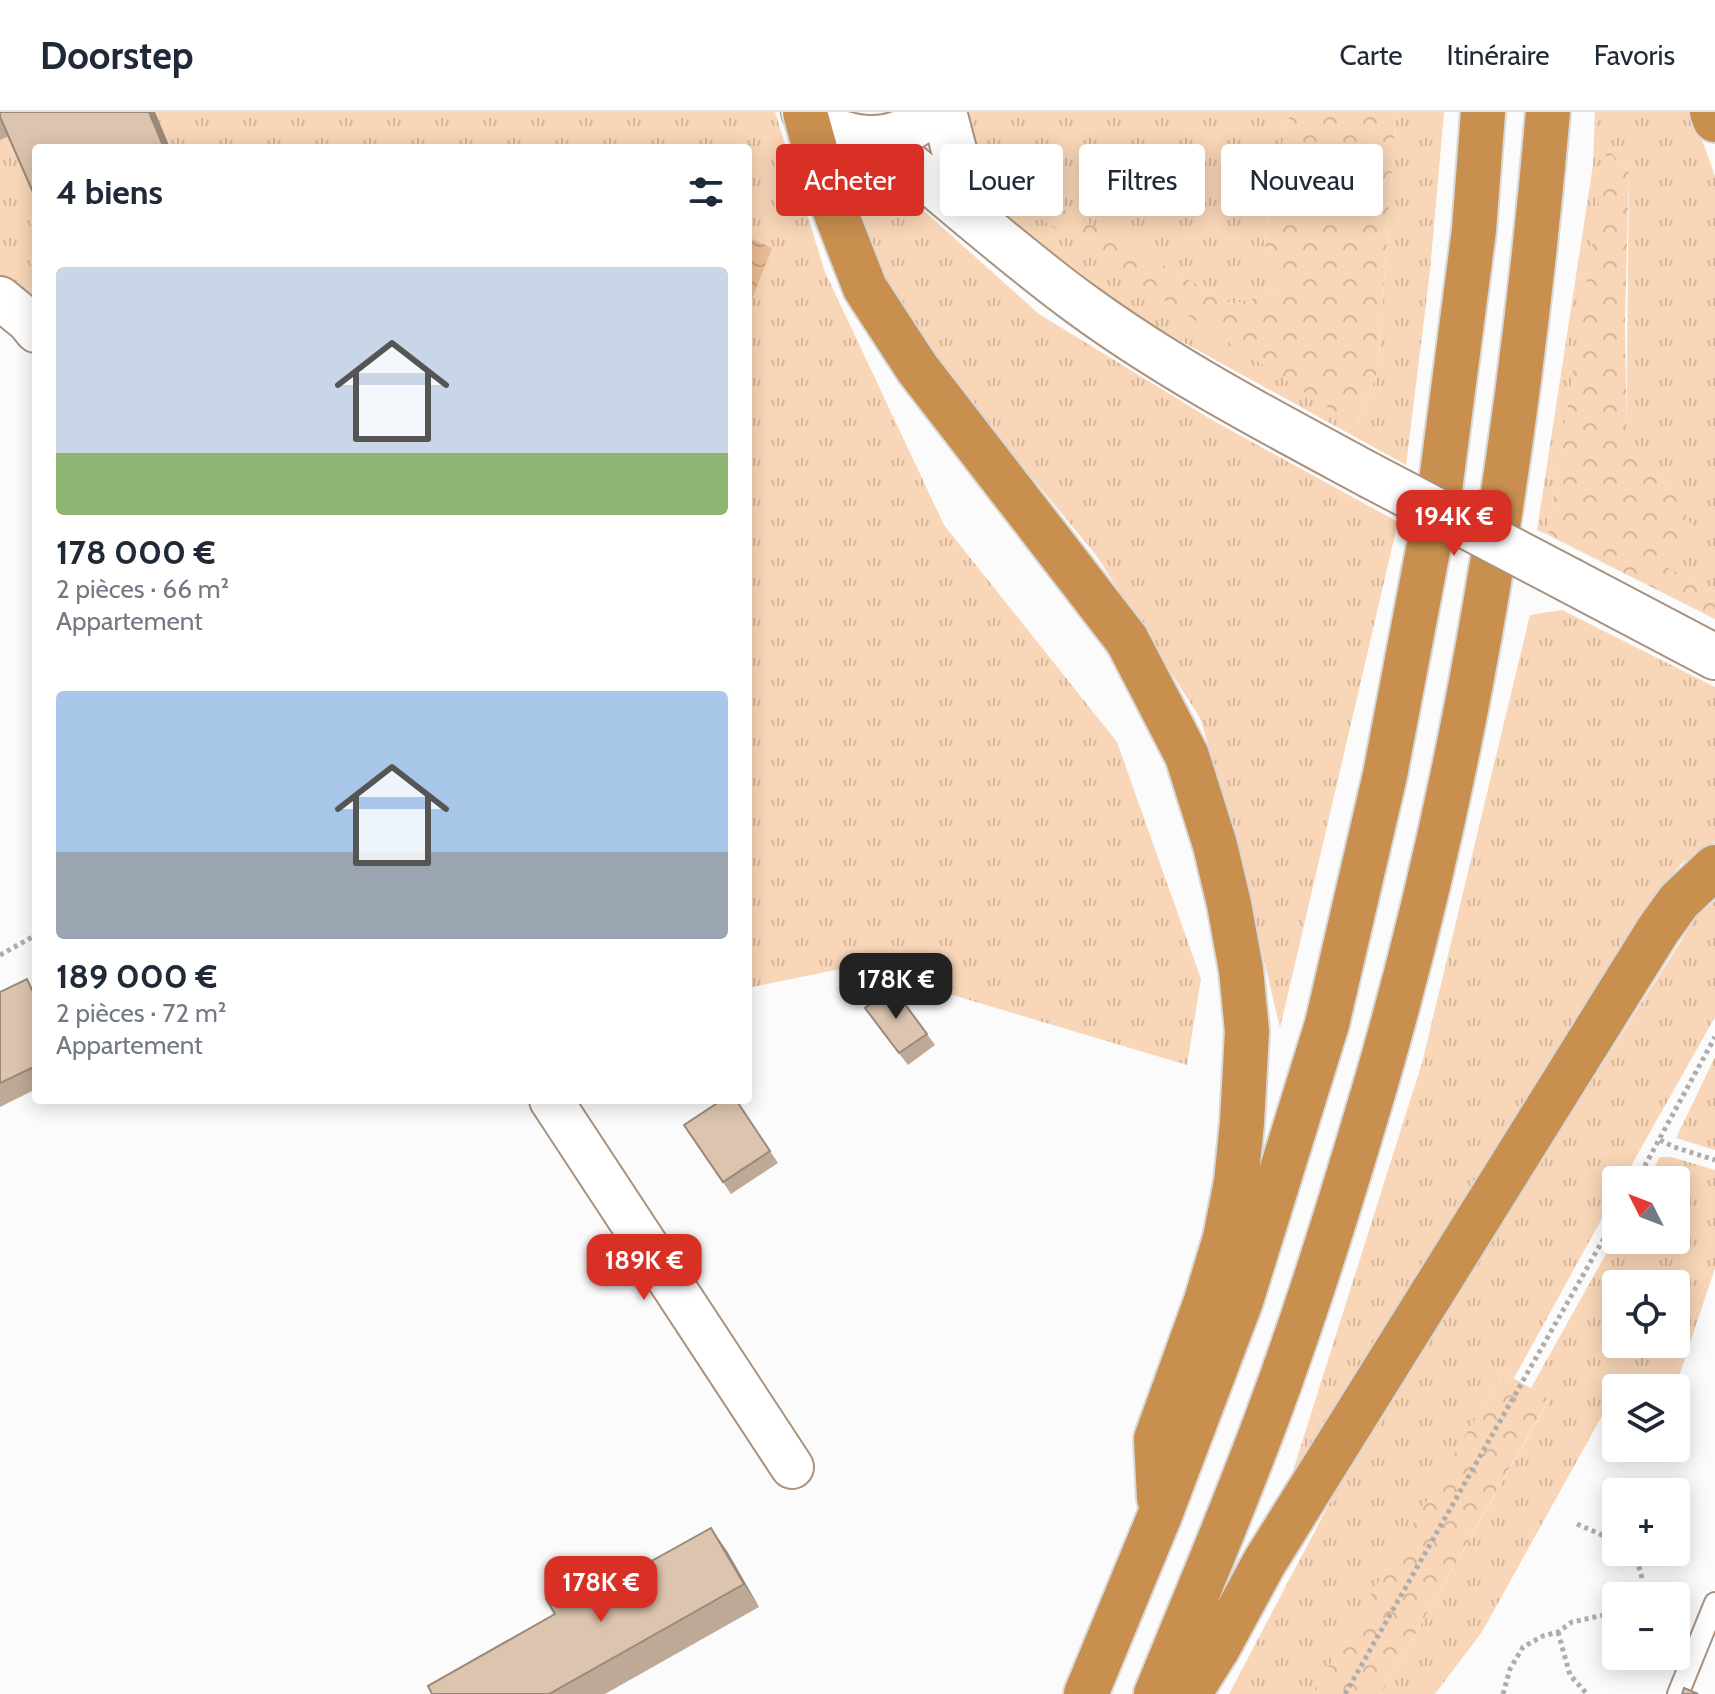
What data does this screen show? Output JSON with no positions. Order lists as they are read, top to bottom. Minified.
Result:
{"north":"top left","page":{"header":"Doorstep","nav":["Carte","Itinéraire","Favoris"],"chip":["Acheter","Louer","Filtres","Nouveau"],"heading":"4 biens","list":[{"name":"178 000 €","note":"2 pièces · 66 m² · Appartement"},{"name":"189 000 €","note":"2 pièces · 72 m² · Appartement"}],"price":["194K €","178K €","189K €","178K €"],"map_buttons":["+","−"]}}
